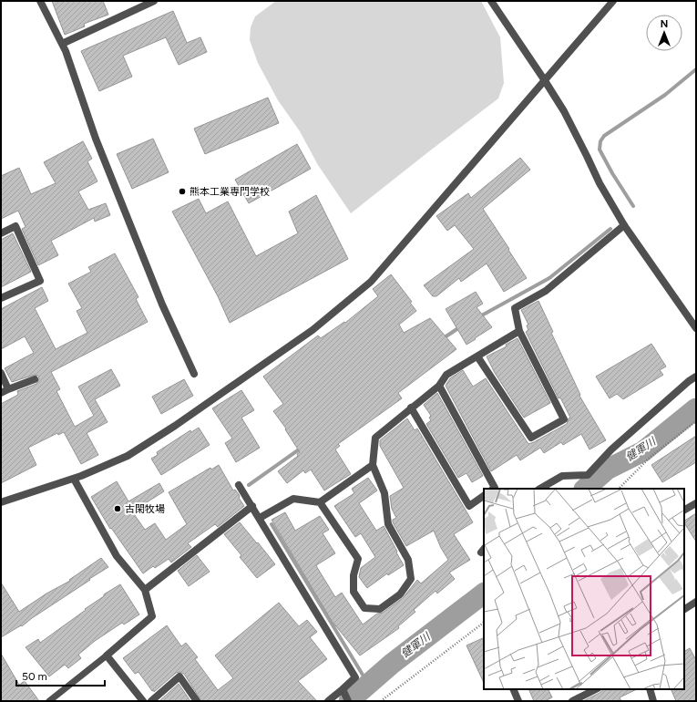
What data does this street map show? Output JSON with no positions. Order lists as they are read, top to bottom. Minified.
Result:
{"water":["健軍川"],"places":["熊本工業専門学校","古閑牧場"],"scale_bar":"50 m","north":"top"}
